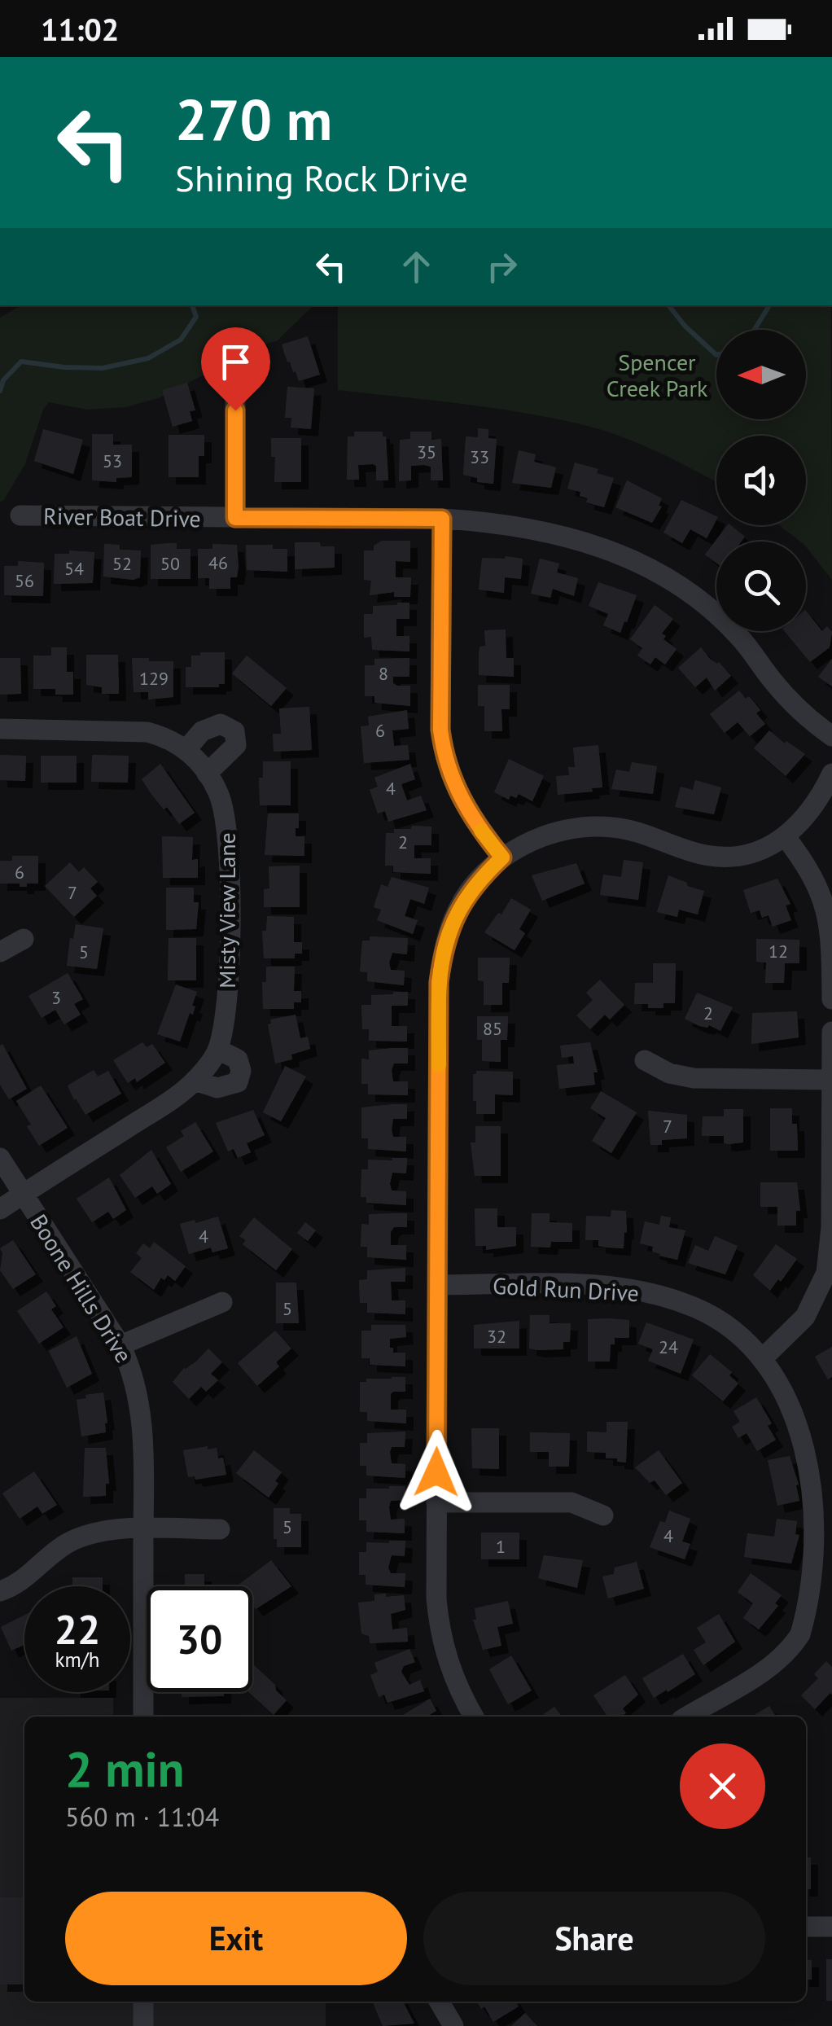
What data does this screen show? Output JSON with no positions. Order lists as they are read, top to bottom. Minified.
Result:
{"streets":{"street":["River Boat Drive","Misty View Lane","Boone Hills Drive","Gold Run Drive"]},"crossings":[["Misty View Lane","Boone Hills Drive"]],"parks":["Spencer Creek Park"],"house_numbers":["35","33","53","46","52","50","54","56","8","129","6","4","2","6","7","12","5","3","2","85","7","4","5","32","24","5","4","1"],"north":"left","page":{"status":"11:02","turn":["270 m","Shining Rock Drive"],"speed":"22 km/h","limit":"30","heading":["2 min","560 m · 11:04"],"buttons":["Exit","Share"]}}
